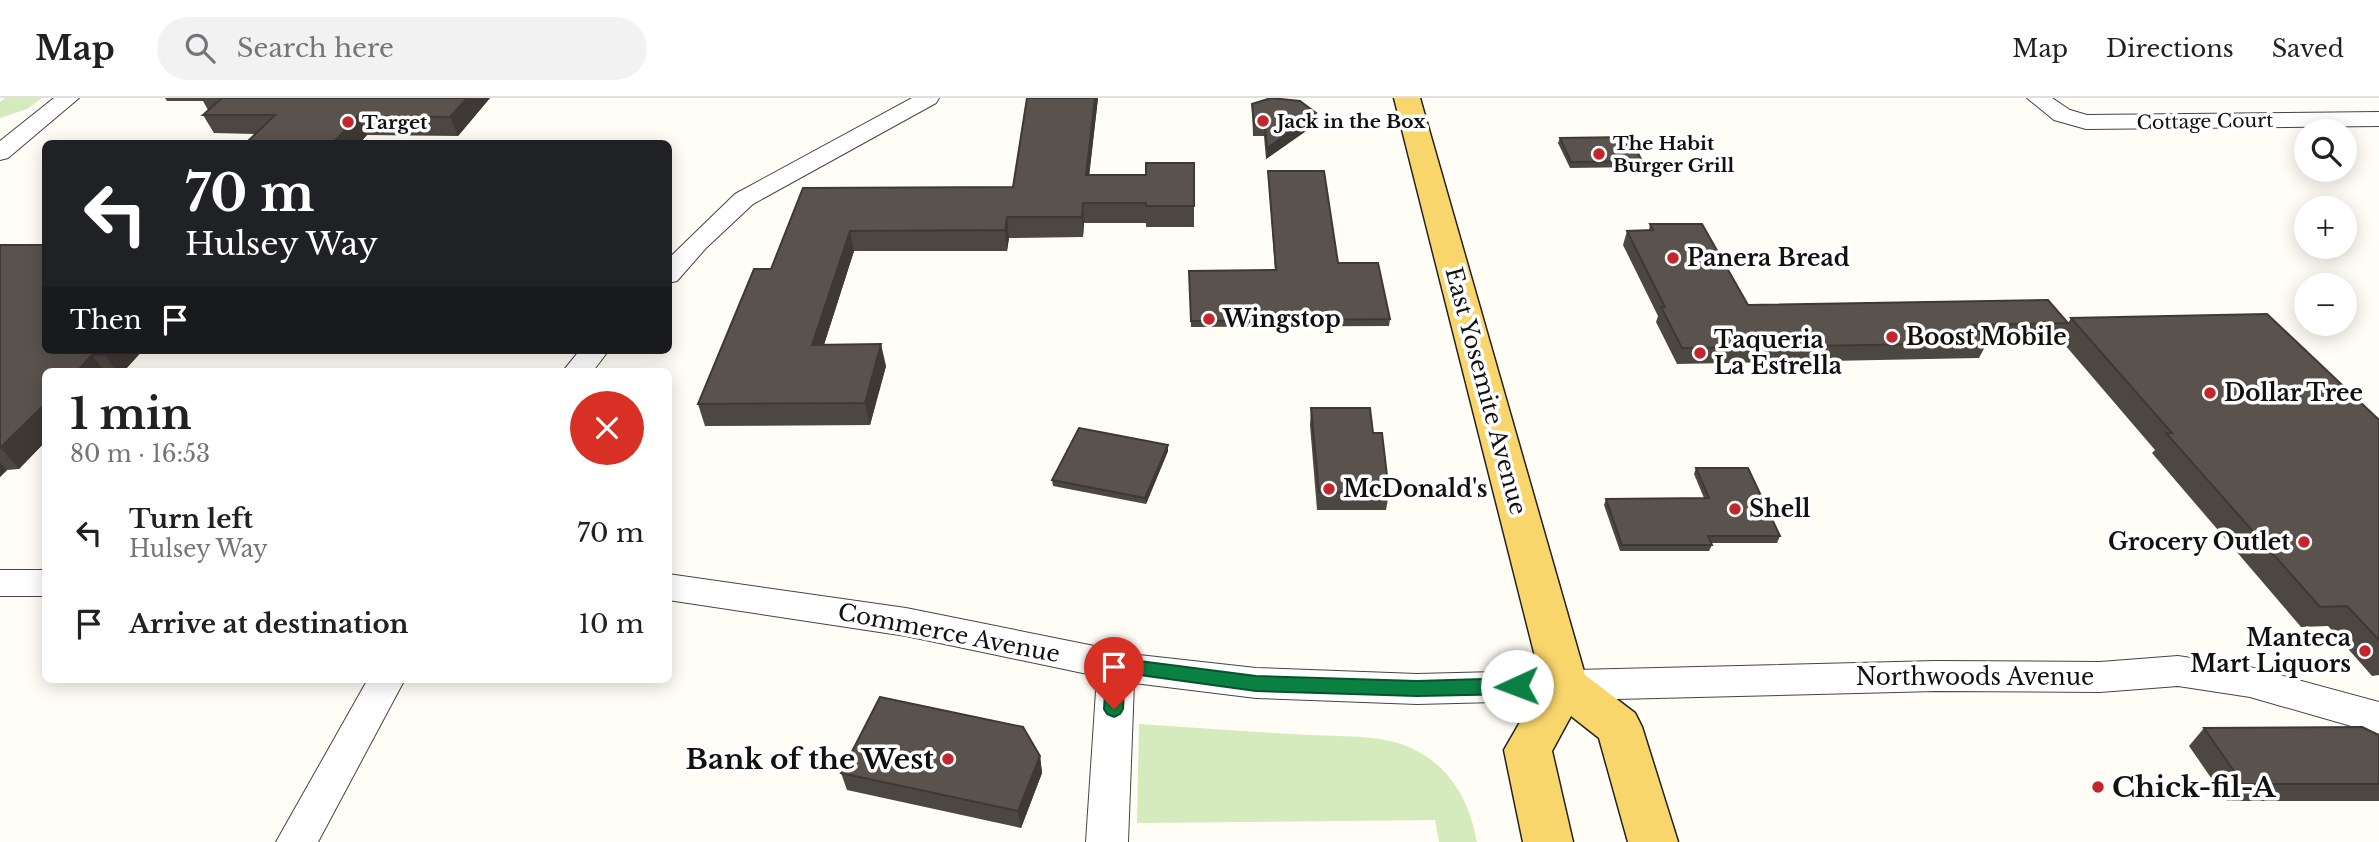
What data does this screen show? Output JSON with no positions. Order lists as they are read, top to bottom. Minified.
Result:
{"streets":{"main road":["East Yosemite Avenue"],"street":["Cottage Court","Commerce Avenue","Northwoods Avenue"]},"crossings":[["East Yosemite Avenue","Commerce Avenue"],["East Yosemite Avenue","Northwoods Avenue"],["Commerce Avenue","Northwoods Avenue"]],"places":["Jack in the Box","Target","The Habit Burger Grill","Panera Bread","Wingstop","Boost Mobile","Taqueria La Estrella","Dollar Tree","McDonald's","Shell","Grocery Outlet","Manteca Mart Liquors","Bank of the West","Chick-fil-A"],"page":{"header":"Map","search":"Search here","nav":["Map","Directions","Saved"],"map_buttons":["+","−"],"turn":["70 m","Hulsey Way"],"then":"Then","heading":["1 min","80 m · 16:53"],"list":[{"name":"Turn left","note":"Hulsey Way","value":"70 m"},{"name":"Arrive at destination","value":"10 m"}]}}
